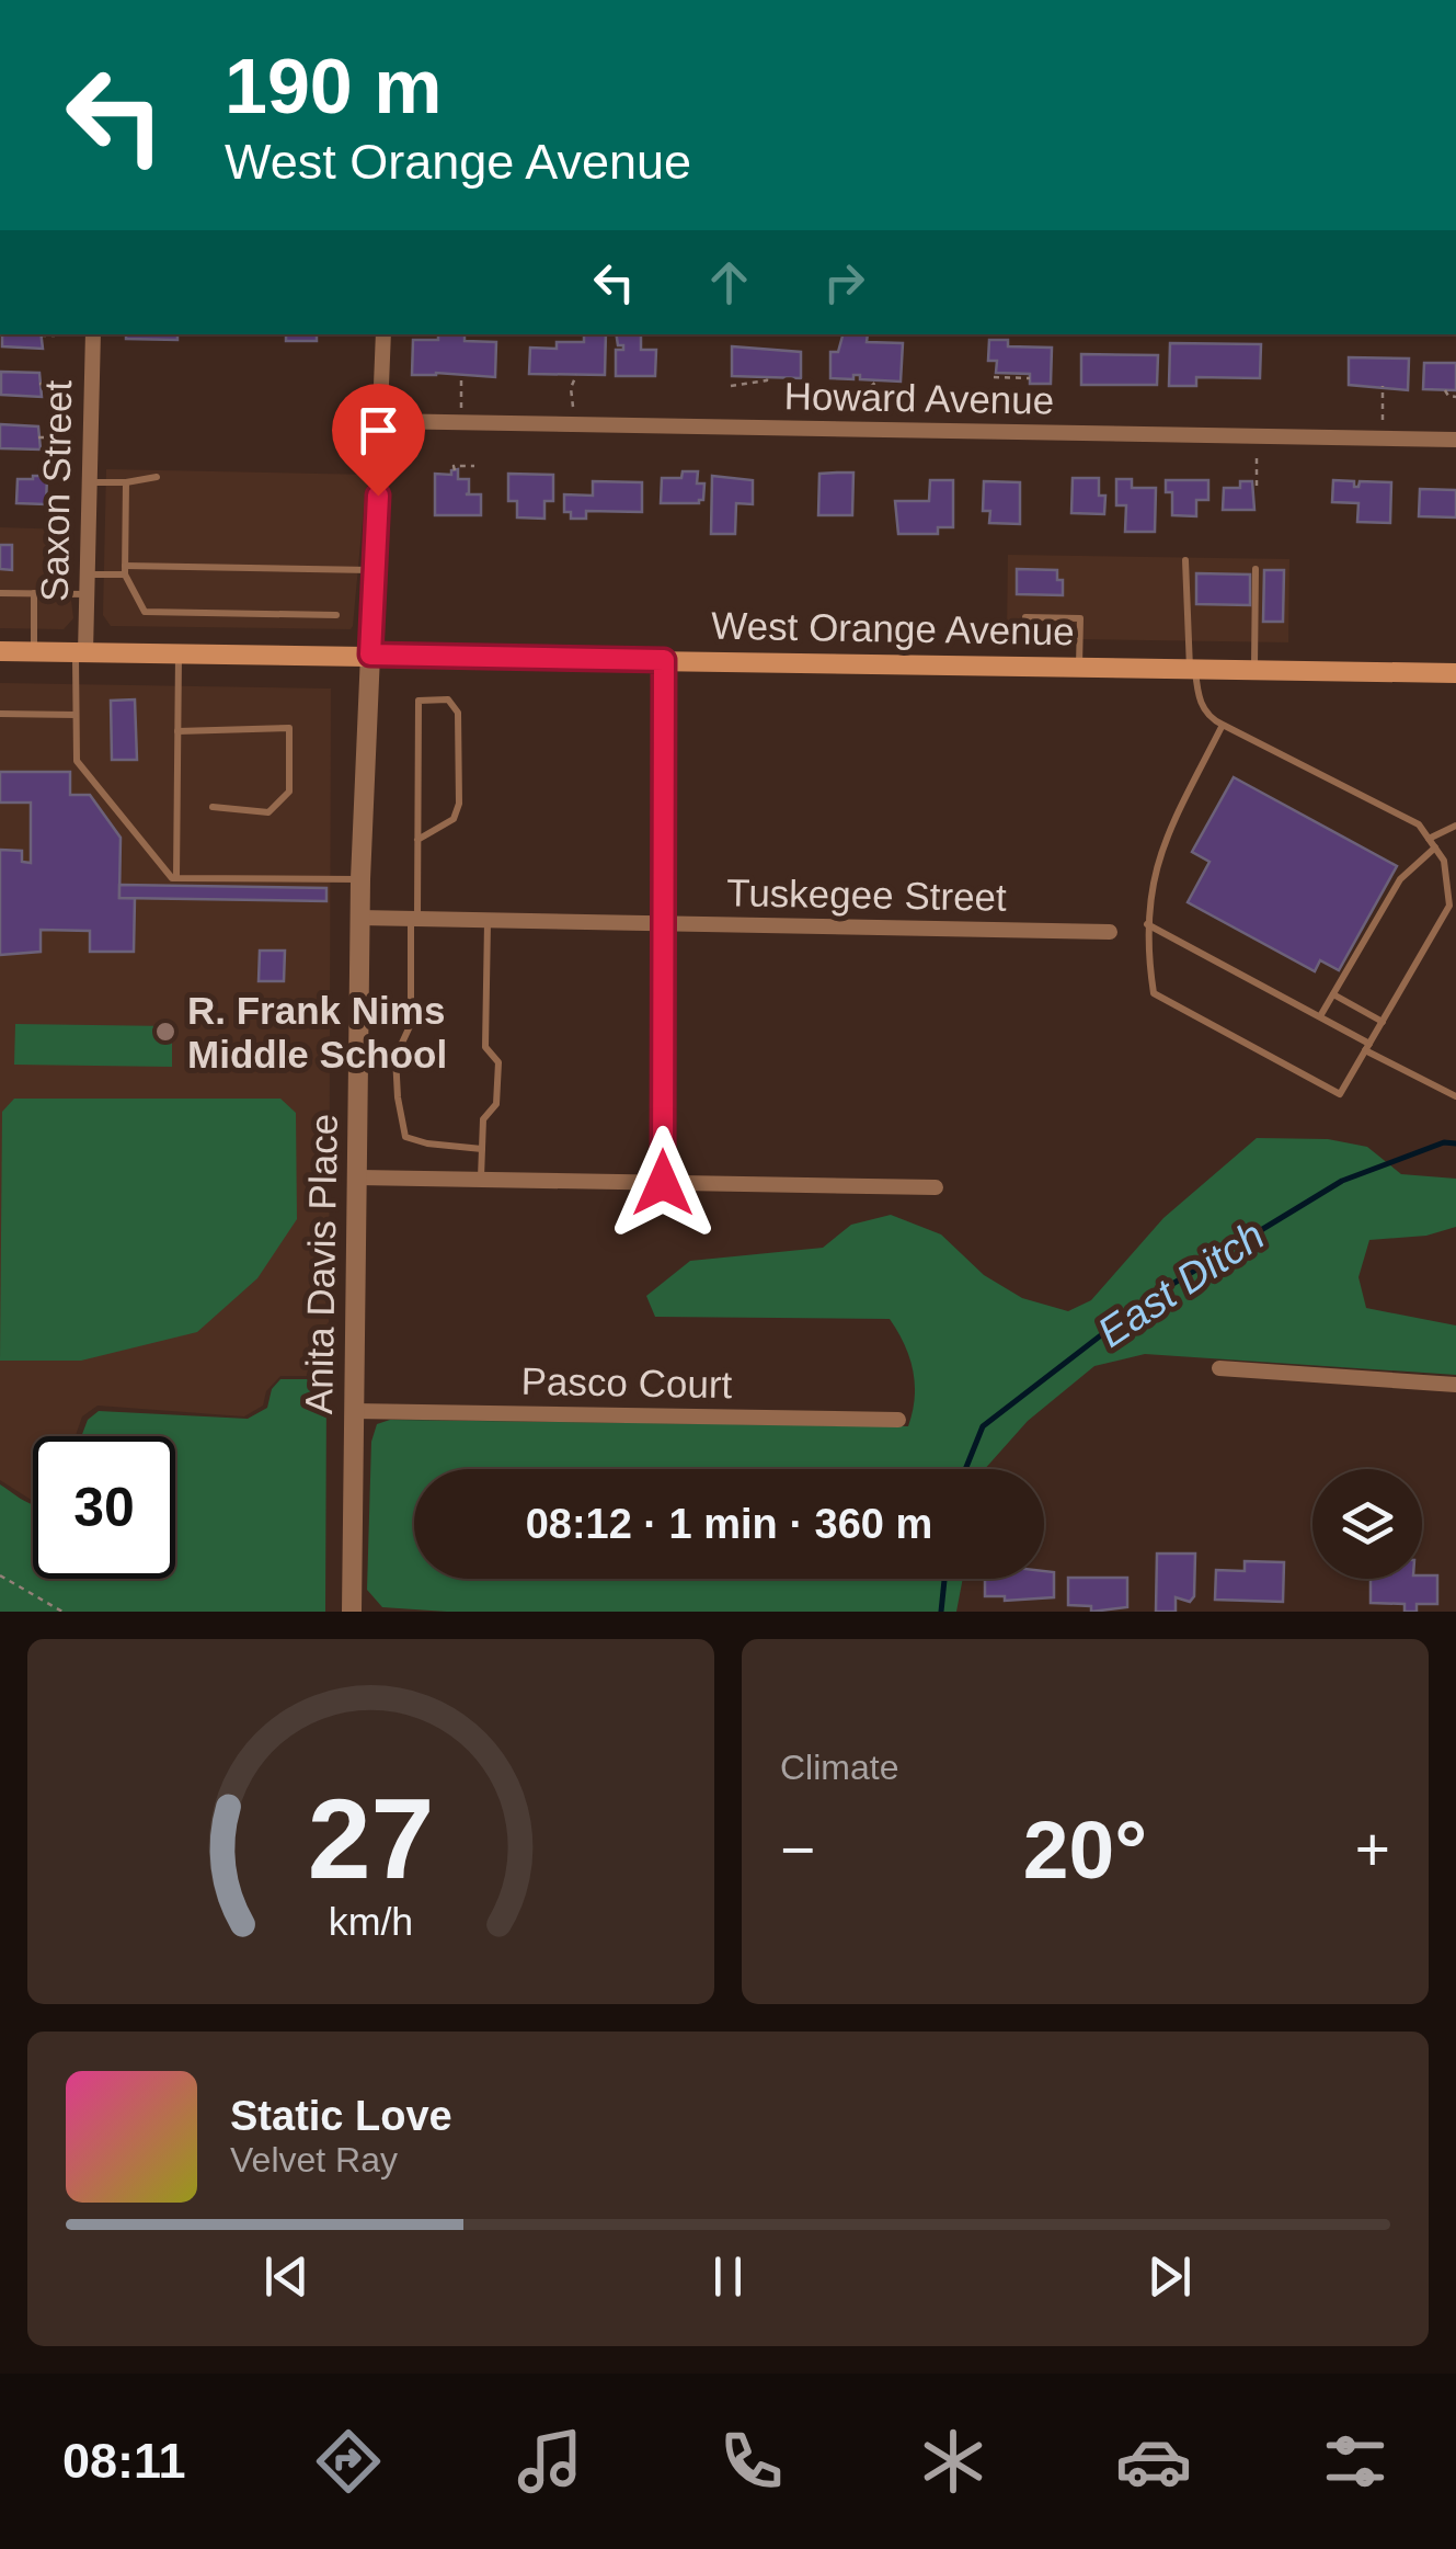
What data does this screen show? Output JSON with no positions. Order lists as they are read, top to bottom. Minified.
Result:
{"streets":{"main road":["West Orange Avenue"],"street":["Howard Avenue","Saxon Street","Tuskegee Street","Anita Davis Place","Pasco Court"]},"crossings":[["Saxon Street","West Orange Avenue"],["West Orange Avenue","Anita Davis Place"],["Tuskegee Street","Anita Davis Place"],["Anita Davis Place","Pasco Court"]],"water":["East Ditch"],"places":["R. Frank Nims Middle School"],"page":{"turn":["190 m","West Orange Avenue"],"limit":"30","trip":"08:12 · 1 min · 360 m","tile":"Climate","heat":["−","20°","+"],"song":["Static Love","Velvet Ray"],"tabs":"08:11","gauge":["27","km/h"]}}
